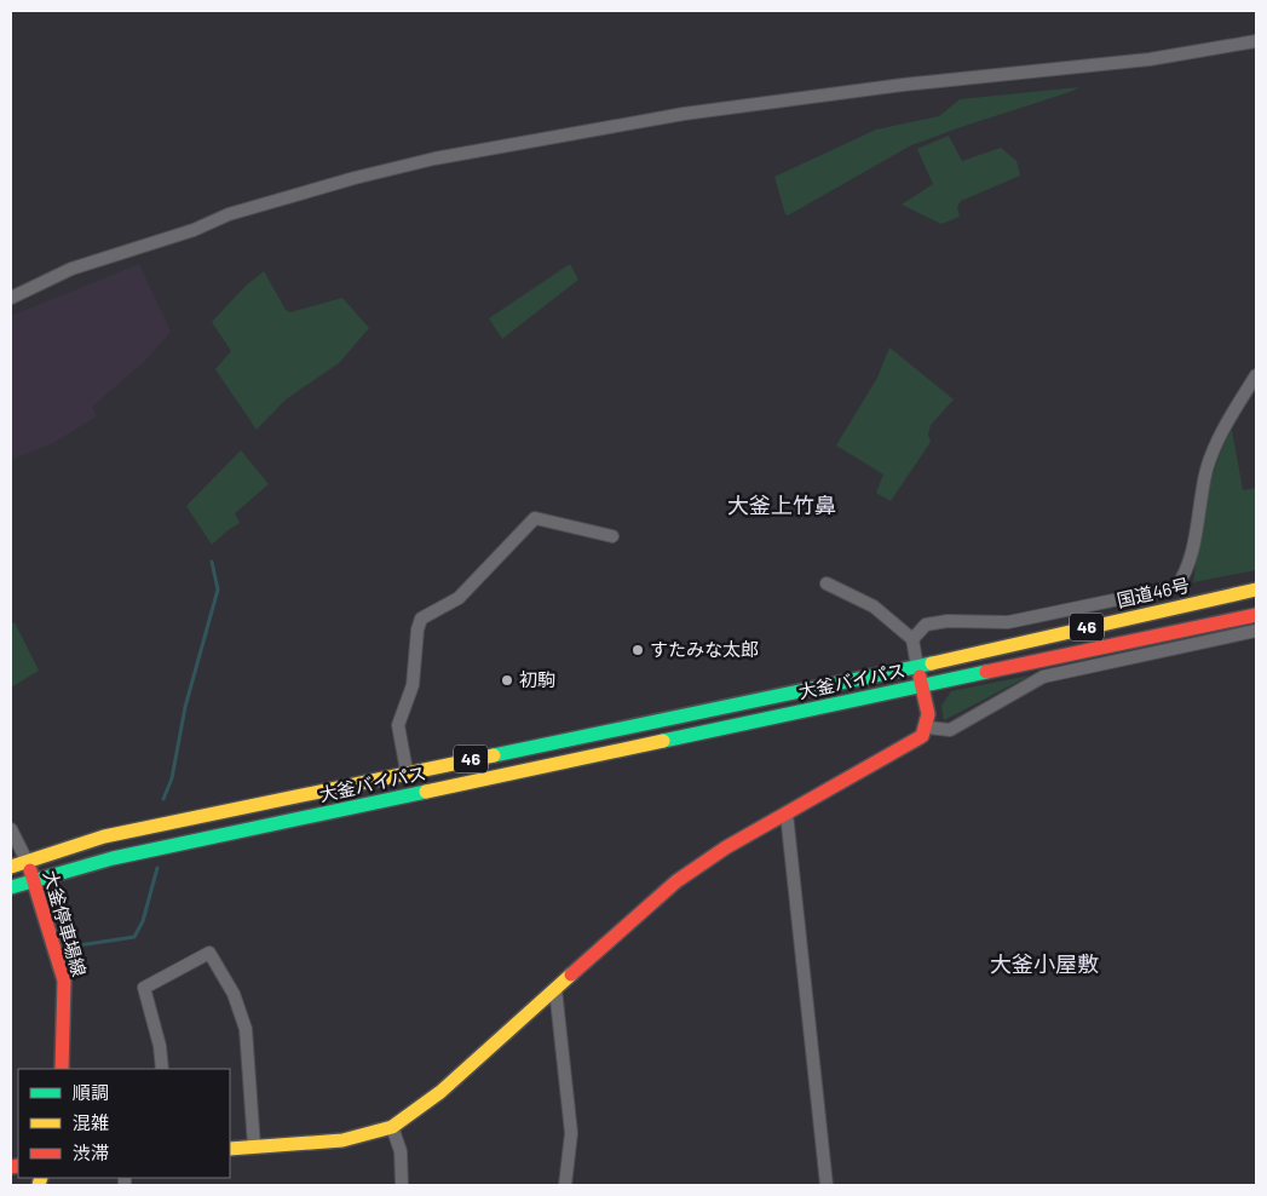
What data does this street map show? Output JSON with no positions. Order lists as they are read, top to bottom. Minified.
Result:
{"streets":{"main road":["国道46号","46","大釜バイパス","大釜停車場線"]},"crossings":[["国道46号","大釜バイパス"],["46","大釜バイパス"],["大釜バイパス","大釜停車場線"]],"districts":["大釜上竹鼻","大釜小屋敷"],"places":["すたみな太郎","初駒"],"legend":["順調","混雑","渋滞"]}
